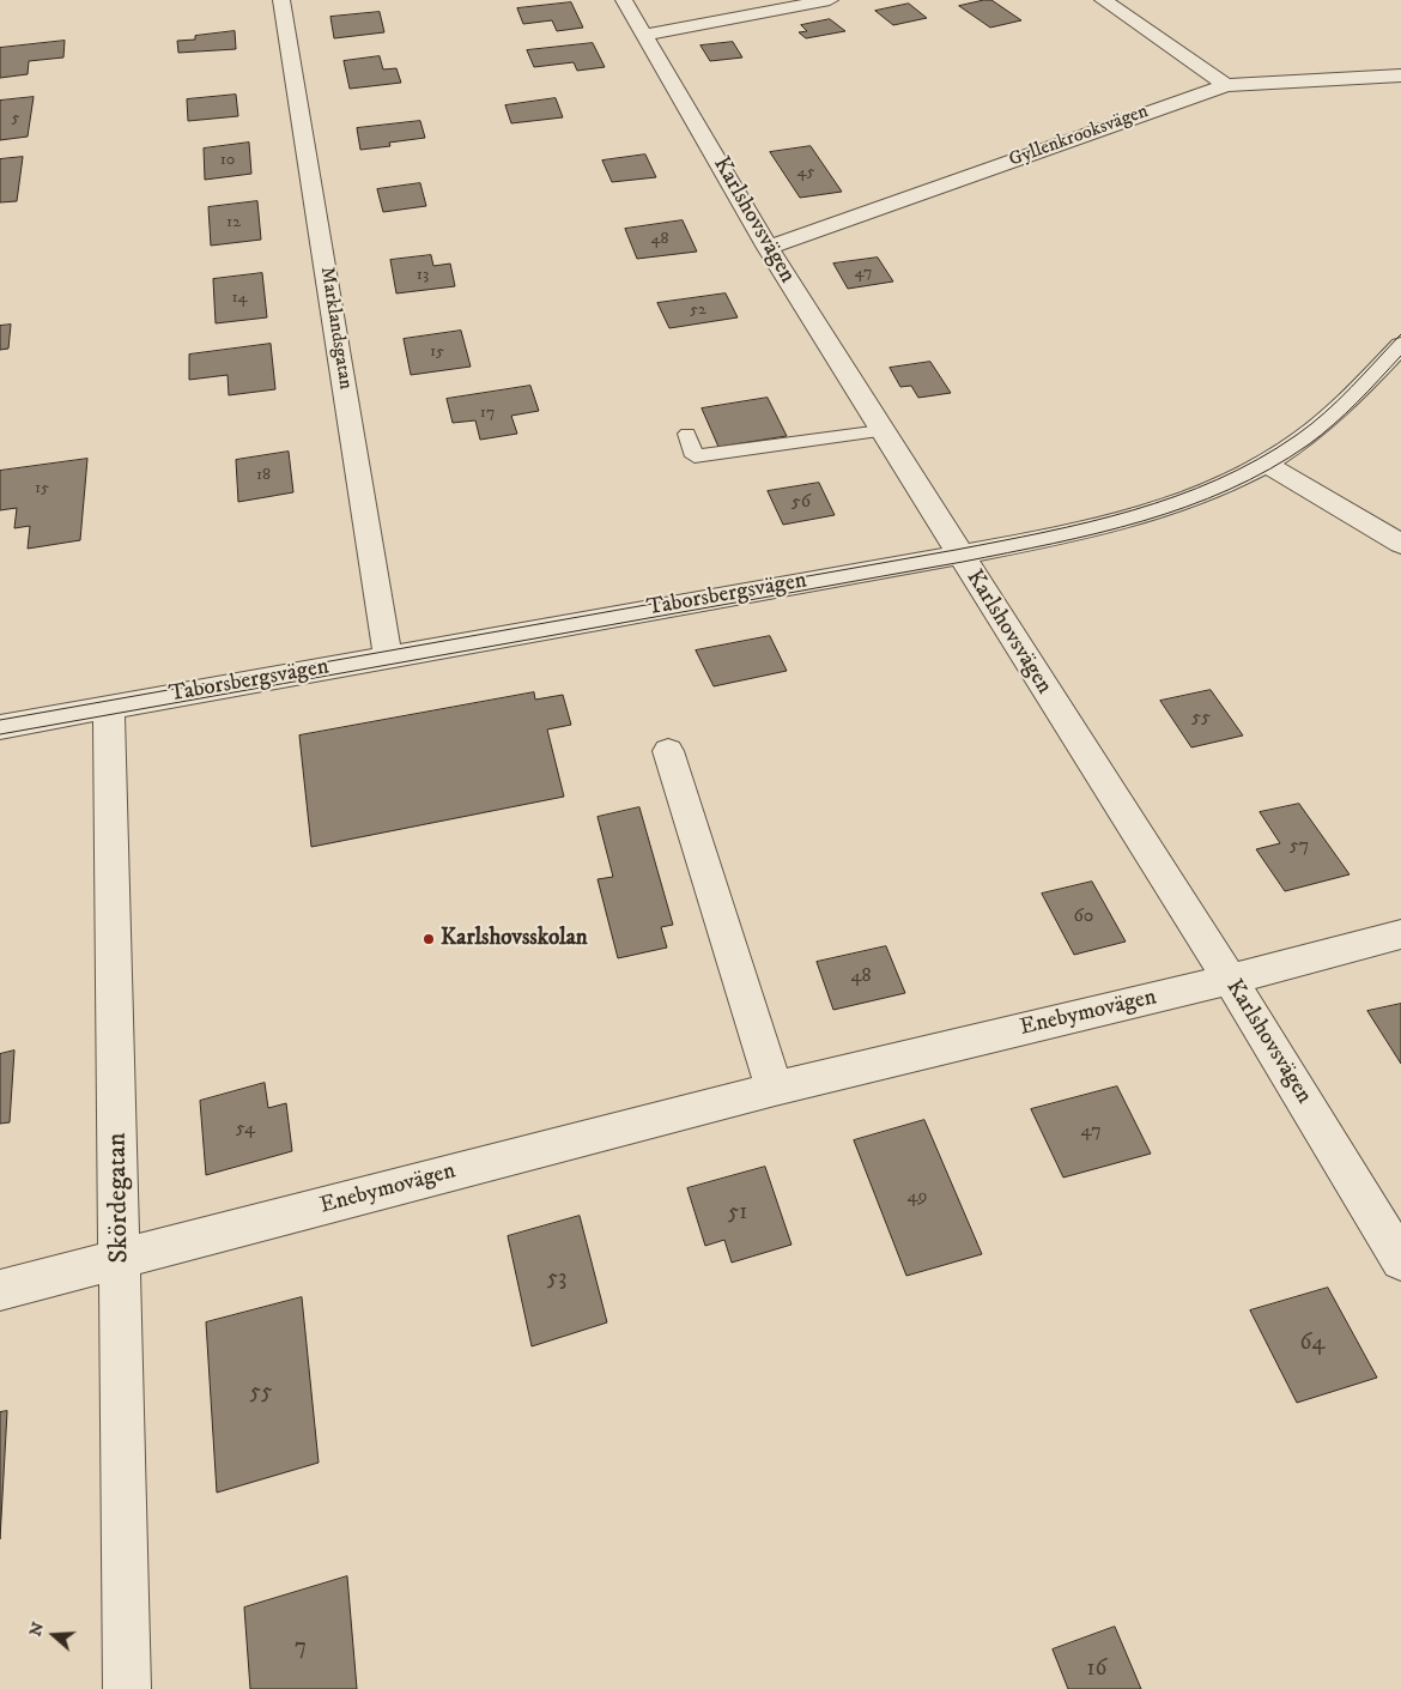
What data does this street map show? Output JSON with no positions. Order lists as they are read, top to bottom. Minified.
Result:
{"streets":{"street":["Gyllenkrooksvägen","Karlshovsvägen","Marklandsgatan","Taborsbergsvägen","Enebymovägen","Skördegatan"]},"crossings":[["Gyllenkrooksvägen","Karlshovsvägen"],["Karlshovsvägen","Taborsbergsvägen"],["Karlshovsvägen","Enebymovägen"],["Marklandsgatan","Taborsbergsvägen"],["Taborsbergsvägen","Skördegatan"],["Enebymovägen","Skördegatan"]],"places":["Karlshovsskolan"],"house_numbers":["5","10","45","12","48","47","13","14","52","15","17","18","15","56","55","57","60","48","54","47","49","51","53","64","55","7","16"],"north":"left"}
